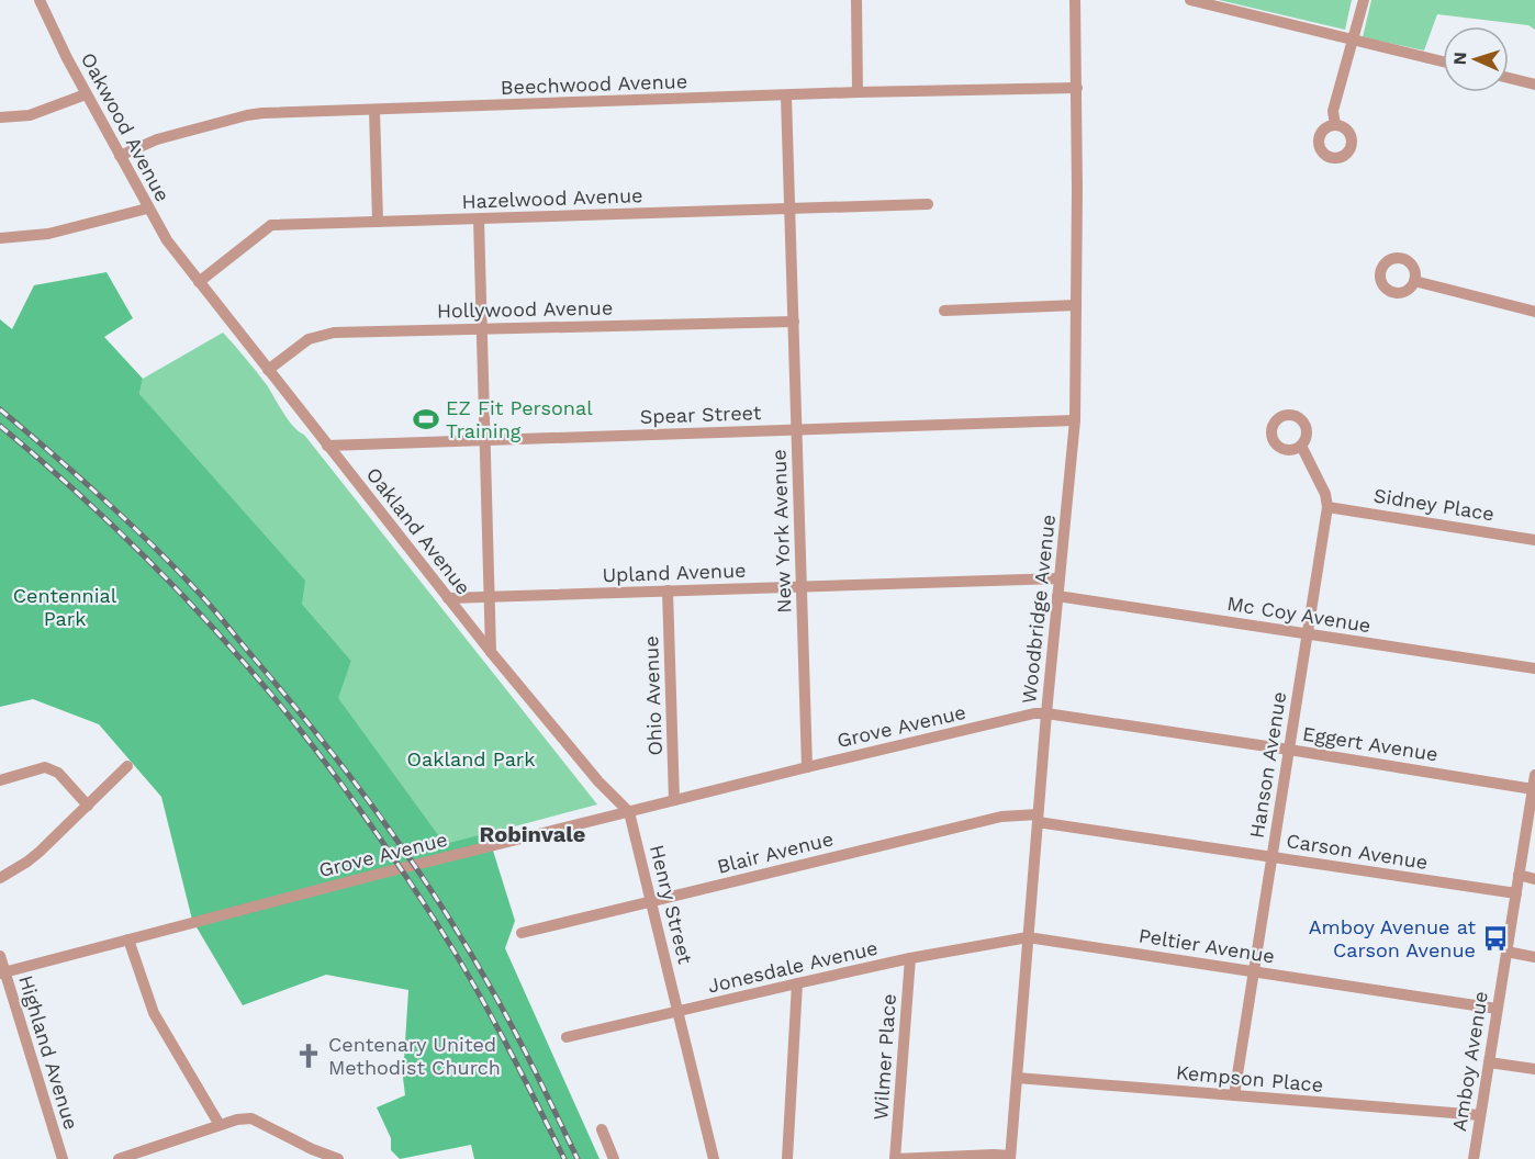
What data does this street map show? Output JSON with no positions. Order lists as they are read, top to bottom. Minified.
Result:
{"streets":{"street":["Beechwood Avenue","Oakwood Avenue","Hazelwood Avenue","Hollywood Avenue","Spear Street","Sidney Place","Oakland Avenue","New York Avenue","Upland Avenue","Woodbridge Avenue","Mc Coy Avenue","Ohio Avenue","Grove Avenue","Eggert Avenue","Hanson Avenue","Carson Avenue","Blair Avenue","Henry Street","Peltier Avenue","Jonesdale Avenue","Highland Avenue","Wilmer Place","Amboy Avenue","Kempson Place"]},"crossings":[["Beechwood Avenue","Oakwood Avenue"],["Beechwood Avenue","New York Avenue"],["Beechwood Avenue","Woodbridge Avenue"],["Oakwood Avenue","Oakland Avenue"],["Hazelwood Avenue","Oakland Avenue"],["Hazelwood Avenue","New York Avenue"],["Hollywood Avenue","Oakland Avenue"],["Hollywood Avenue","New York Avenue"],["Spear Street","Oakland Avenue"],["Spear Street","New York Avenue"],["Spear Street","Woodbridge Avenue"],["Sidney Place","Hanson Avenue"],["Oakland Avenue","Upland Avenue"],["Oakland Avenue","Grove Avenue"],["Oakland Avenue","Henry Street"],["New York Avenue","Upland Avenue"],["New York Avenue","Grove Avenue"],["Upland Avenue","Woodbridge Avenue"],["Upland Avenue","Ohio Avenue"],["Woodbridge Avenue","Mc Coy Avenue"],["Woodbridge Avenue","Grove Avenue"],["Woodbridge Avenue","Eggert Avenue"],["Woodbridge Avenue","Carson Avenue"],["Woodbridge Avenue","Blair Avenue"],["Woodbridge Avenue","Peltier Avenue"],["Woodbridge Avenue","Jonesdale Avenue"],["Woodbridge Avenue","Kempson Place"],["Mc Coy Avenue","Hanson Avenue"],["Ohio Avenue","Grove Avenue"],["Grove Avenue","Eggert Avenue"],["Grove Avenue","Henry Street"],["Grove Avenue","Highland Avenue"],["Eggert Avenue","Hanson Avenue"],["Eggert Avenue","Amboy Avenue"],["Hanson Avenue","Carson Avenue"],["Hanson Avenue","Peltier Avenue"],["Hanson Avenue","Kempson Place"],["Carson Avenue","Blair Avenue"],["Carson Avenue","Amboy Avenue"],["Blair Avenue","Henry Street"],["Henry Street","Jonesdale Avenue"],["Peltier Avenue","Jonesdale Avenue"],["Peltier Avenue","Amboy Avenue"],["Jonesdale Avenue","Wilmer Place"],["Amboy Avenue","Kempson Place"]],"districts":["Robinvale"],"parks":["Centennial Park","Oakland Park"],"places":{"sports":["EZ Fit Personal Training"],"bus stop":["Amboy Avenue at Carson Avenue"],"church":["Centenary United Methodist Church"]},"north":"left"}
